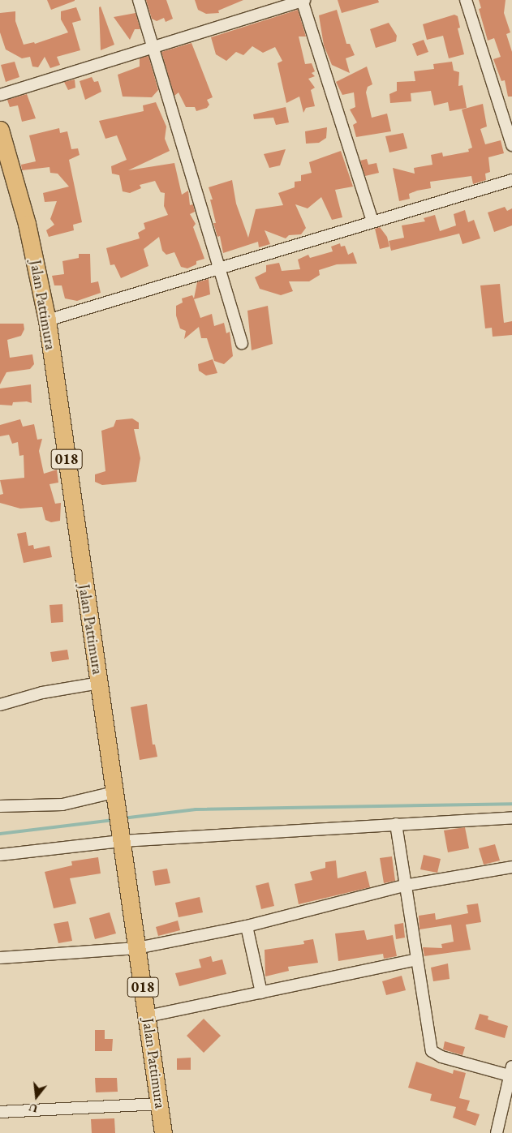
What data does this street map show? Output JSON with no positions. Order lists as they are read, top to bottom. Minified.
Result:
{"streets":{"main road":["Jalan Pattimura","018"]},"north":"bottom"}
